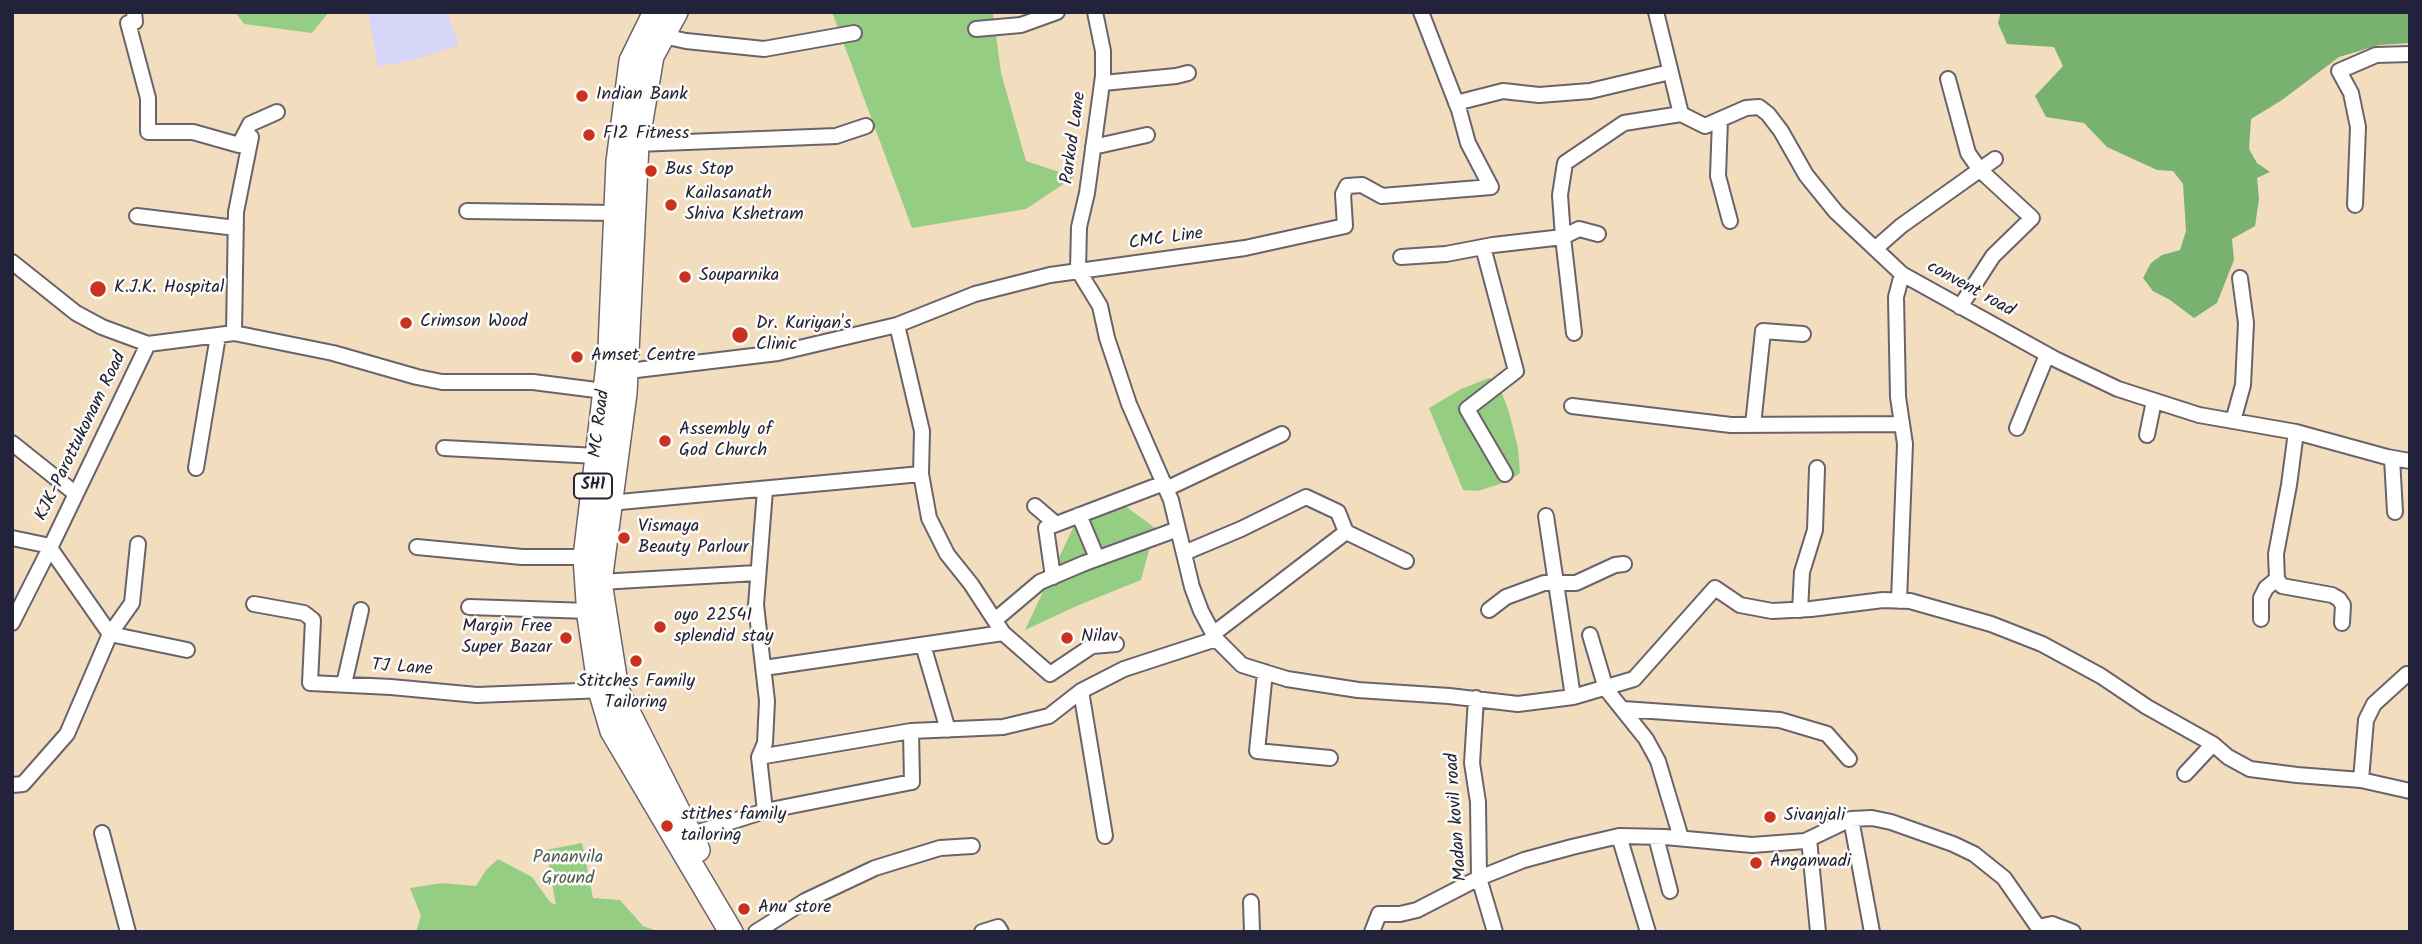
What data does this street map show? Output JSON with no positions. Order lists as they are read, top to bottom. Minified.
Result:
{"streets":{"main road":["MC Road","SH1"],"street":["Parkod Lane","CMC Line","convent road","KJK-Parottukonam Road","TJ Lane","Madan kovil road"]},"crossings":[["Parkod Lane","CMC Line"],["CMC Line","MC Road"],["MC Road","TJ Lane"]],"parks":["Pananvila Ground"],"places":["Indian Bank","F12 Fitness","Bus Stop","Kailasanath Shiva Kshetram","Souparnika","K.J.K. Hospital","Crimson Wood","Dr. Kuriyan's Clinic","Amset Centre","Assembly of God Church","Vismaya Beauty Parlour","oyo 22541 splendid stay","Margin Free Super Bazar","Nilav","Stitches Family Tailoring","Sivanjali","stithes family tailoring","Anganwadi","Anu store"]}
